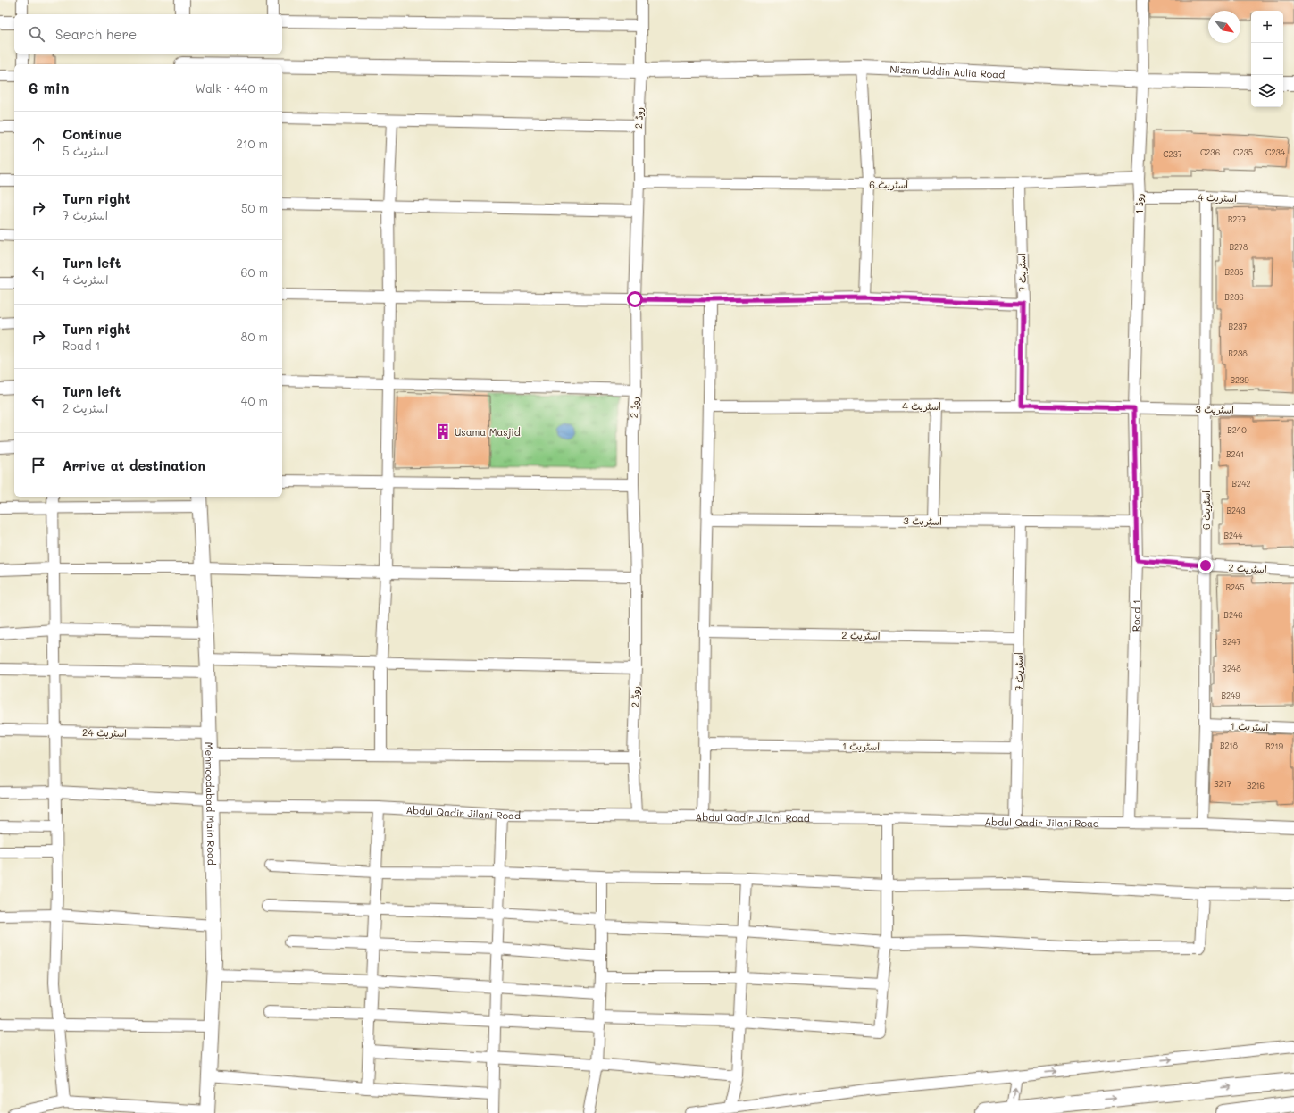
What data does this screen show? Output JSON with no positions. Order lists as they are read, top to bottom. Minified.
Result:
{"streets":{"main road":["Nizam Uddin Aulia Road","Mehmoodabad Main Road"],"street":["روڈ 2","اسٹریٹ 6","اسٹریٹ 4","روڈ 1","اسٹریٹ 7","اسٹریٹ 3","اسٹریٹ 2","Road 1","اسٹریٹ 1","اسٹریٹ 24","Abdul Qadir Jilani Road"]},"crossings":[["Nizam Uddin Aulia Road","روڈ 2"],["Nizam Uddin Aulia Road","روڈ 1"],["روڈ 2","اسٹریٹ 6"],["روڈ 2","Abdul Qadir Jilani Road"],["اسٹریٹ 6","اسٹریٹ 4"],["اسٹریٹ 6","روڈ 1"],["اسٹریٹ 6","اسٹریٹ 7"],["اسٹریٹ 6","اسٹریٹ 3"],["اسٹریٹ 6","اسٹریٹ 2"],["اسٹریٹ 6","اسٹریٹ 1"],["اسٹریٹ 6","Abdul Qadir Jilani Road"],["اسٹریٹ 4","روڈ 1"],["اسٹریٹ 4","اسٹریٹ 7"],["اسٹریٹ 4","اسٹریٹ 3"],["اسٹریٹ 4","Road 1"],["روڈ 1","اسٹریٹ 3"],["روڈ 1","Road 1"],["اسٹریٹ 7","اسٹریٹ 3"],["اسٹریٹ 7","اسٹریٹ 2"],["اسٹریٹ 7","اسٹریٹ 1"],["اسٹریٹ 7","Abdul Qadir Jilani Road"],["اسٹریٹ 3","Road 1"],["اسٹریٹ 2","Road 1"],["Road 1","Abdul Qadir Jilani Road"],["اسٹریٹ 24","Mehmoodabad Main Road"],["Mehmoodabad Main Road","Abdul Qadir Jilani Road"]],"places":{"building":["Usama Masjid"]},"house_numbers":["C236","C235","C234","C237","B277","B278","B235","B236","B237","B238","B239","B240","B241","B242","B243","B244","B245","B246","B247","B248","B249","B218","B219","B217","B216"],"north":"bottom right","page":{"map_buttons":["+","−"],"search":"Search here","heading":["6 min","Walk · 440 m"],"list":[["Continue","اسٹریٹ 5","210 m"],["Turn right","اسٹریٹ 7","50 m"],["Turn left","اسٹریٹ 4","60 m"],["Turn right","Road 1","80 m"],["Turn left","اسٹریٹ 2","40 m"],"Arrive at destination"]}}
